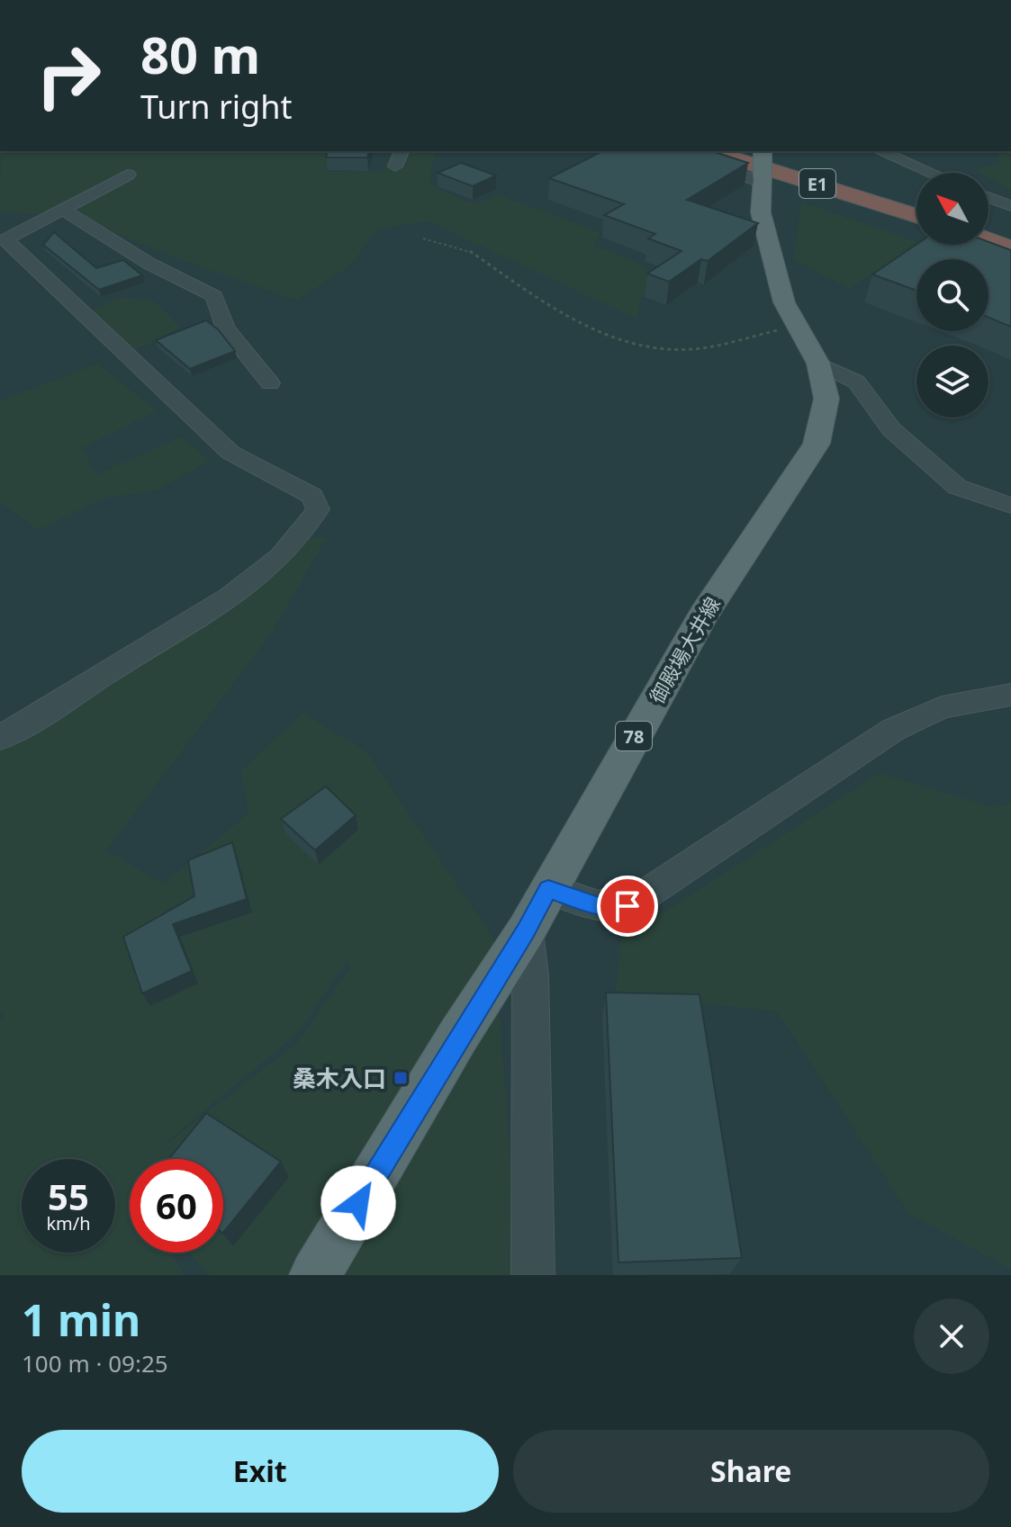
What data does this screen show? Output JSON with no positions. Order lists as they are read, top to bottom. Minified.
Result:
{"streets":{"highway":["E1"],"main road":["御殿場大井線","78"]},"crossings":[["E1","御殿場大井線"]],"places":{"transit":["桑木入口"]},"north":"top left","page":{"turn":["80 m","Turn right"],"speed":"55 km/h","limit":"60","heading":["1 min","100 m · 09:25"],"buttons":["Exit","Share"]}}
